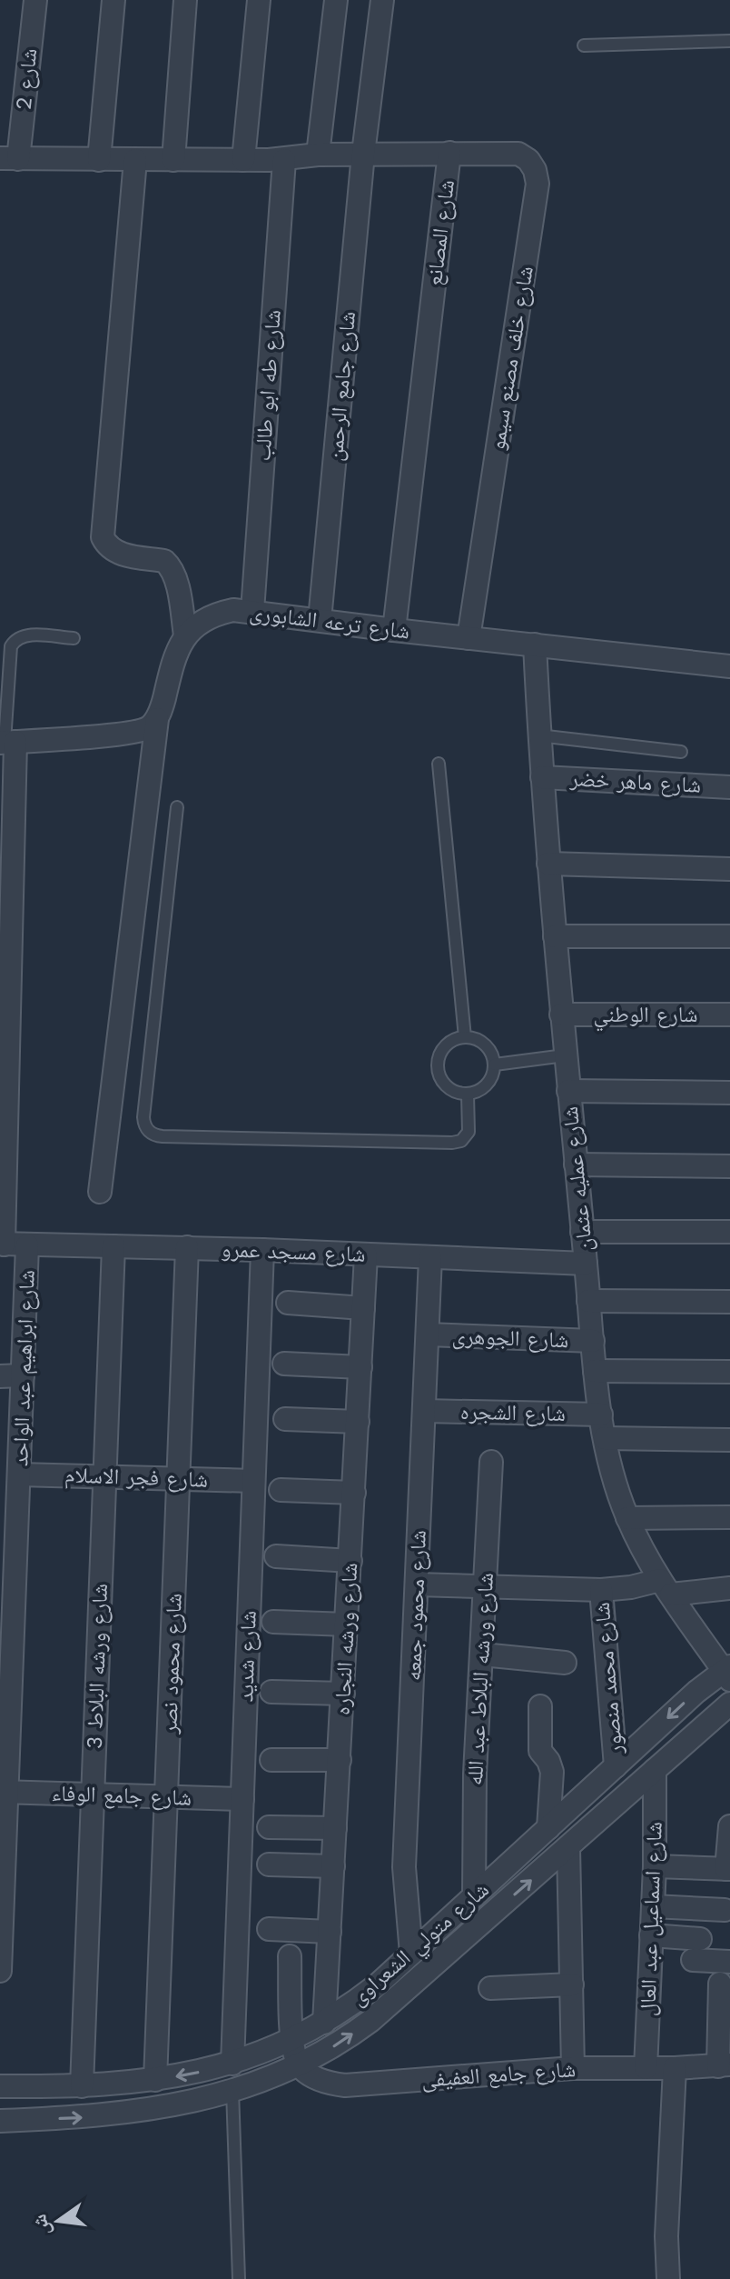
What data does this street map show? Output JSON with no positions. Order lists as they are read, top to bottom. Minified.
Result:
{"streets":{"street":["شارع 2","شارع المصانع","شارع خلف مصنع سيمو","شارع طه ابو طالب","شارع جامع الرحمن","شارع ترعه الشابورى","شارع ماهر خضر","شارع الوطني","شارع عمليه عثمان","شارع مسجد عمرو","شارع الجوهرى","شارع ابراهيم عبد الواحد","شارع الشجره","شارع فجر الاسلام","شارع محمود جمعه","شارع ورشه النجاره","شارع شديد","شارع محمود نصر","شارع ورشه البلاط 3","شارع محمد منصور","شارع ورشه البلاط عبد الله","شارع جامع الوفاء","شارع اسماعيل عبد العال","شارع متولي الشعراوى","شارع جامع العفيفى"]},"crossings":[["شارع 2","شارع المصانع"],["شارع المصانع","شارع خلف مصنع سيمو"],["شارع المصانع","شارع طه ابو طالب"],["شارع المصانع","شارع جامع الرحمن"],["شارع المصانع","شارع ترعه الشابورى"],["شارع خلف مصنع سيمو","شارع ترعه الشابورى"],["شارع طه ابو طالب","شارع ترعه الشابورى"],["شارع جامع الرحمن","شارع ترعه الشابورى"],["شارع ترعه الشابورى","شارع عمليه عثمان"],["شارع ماهر خضر","شارع عمليه عثمان"],["شارع الوطني","شارع عمليه عثمان"],["شارع عمليه عثمان","شارع مسجد عمرو"],["شارع عمليه عثمان","شارع الجوهرى"],["شارع عمليه عثمان","شارع الشجره"],["شارع عمليه عثمان","شارع متولي الشعراوى"],["شارع مسجد عمرو","شارع ابراهيم عبد الواحد"],["شارع مسجد عمرو","شارع محمود جمعه"],["شارع مسجد عمرو","شارع ورشه النجاره"],["شارع مسجد عمرو","شارع شديد"],["شارع مسجد عمرو","شارع محمود نصر"],["شارع مسجد عمرو","شارع ورشه البلاط 3"],["شارع الجوهرى","شارع محمود جمعه"],["شارع ابراهيم عبد الواحد","شارع فجر الاسلام"],["شارع ابراهيم عبد الواحد","شارع جامع الوفاء"],["شارع الشجره","شارع محمود جمعه"],["شارع فجر الاسلام","شارع شديد"],["شارع فجر الاسلام","شارع محمود نصر"],["شارع فجر الاسلام","شارع ورشه البلاط 3"],["شارع محمود جمعه","شارع متولي الشعراوى"],["شارع ورشه النجاره","شارع متولي الشعراوى"],["شارع شديد","شارع جامع الوفاء"],["شارع شديد","شارع متولي الشعراوى"],["شارع محمود نصر","شارع جامع الوفاء"],["شارع محمود نصر","شارع متولي الشعراوى"],["شارع ورشه البلاط 3","شارع جامع الوفاء"],["شارع ورشه البلاط 3","شارع متولي الشعراوى"],["شارع محمد منصور","شارع متولي الشعراوى"],["شارع ورشه البلاط عبد الله","شارع متولي الشعراوى"],["شارع اسماعيل عبد العال","شارع متولي الشعراوى"],["شارع اسماعيل عبد العال","شارع جامع العفيفى"],["شارع متولي الشعراوى","شارع جامع العفيفى"]],"north":"left"}
